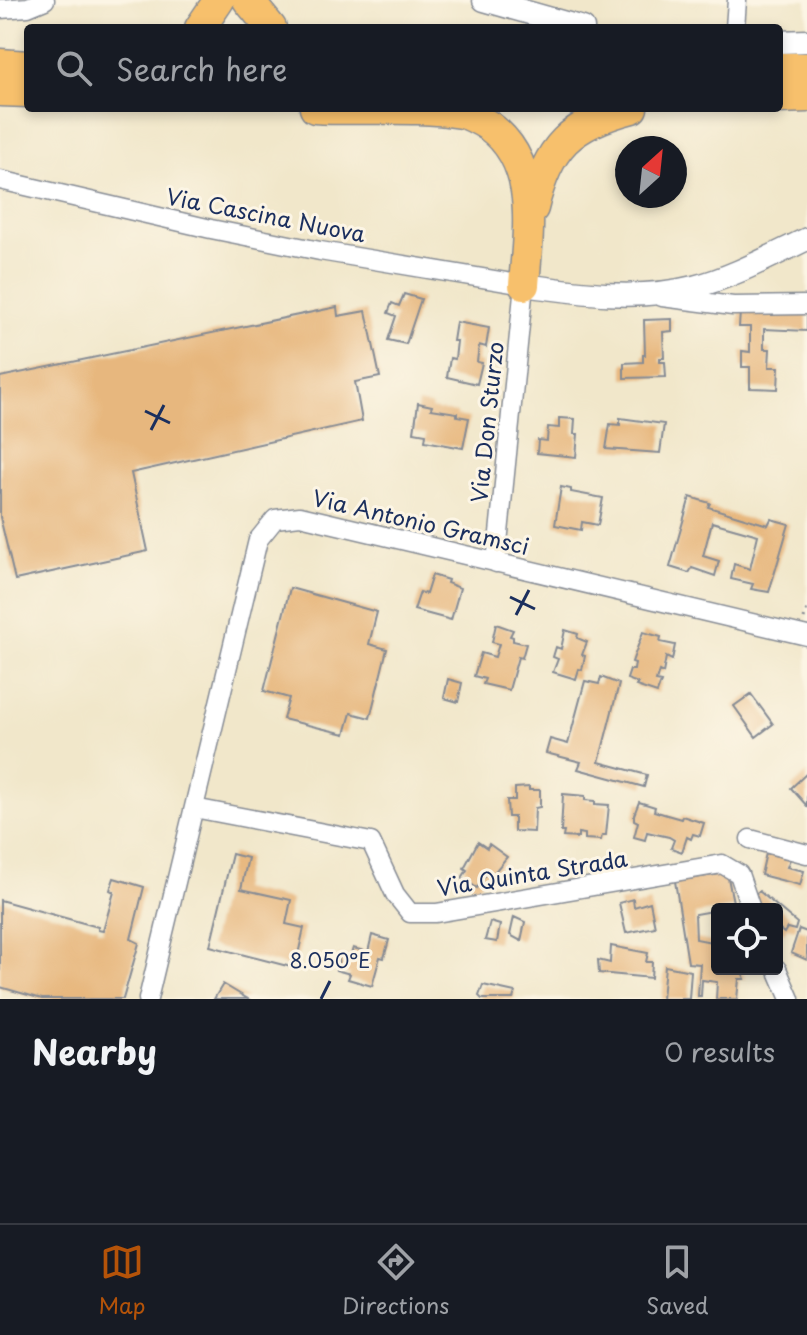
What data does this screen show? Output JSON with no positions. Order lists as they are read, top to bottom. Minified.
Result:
{"streets":{"street":["Via Cascina Nuova","Via Don Sturzo","Via Antonio Gramsci","Via Quinta Strada"]},"crossings":[["Via Cascina Nuova","Via Don Sturzo"],["Via Don Sturzo","Via Antonio Gramsci"],["Via Antonio Gramsci","Via Quinta Strada"]],"north":"top right","page":{"search":"Search here","heading":["Nearby","0 results"],"nav":["Map","Directions","Saved"]},"coordinates":["8.050°E"]}
